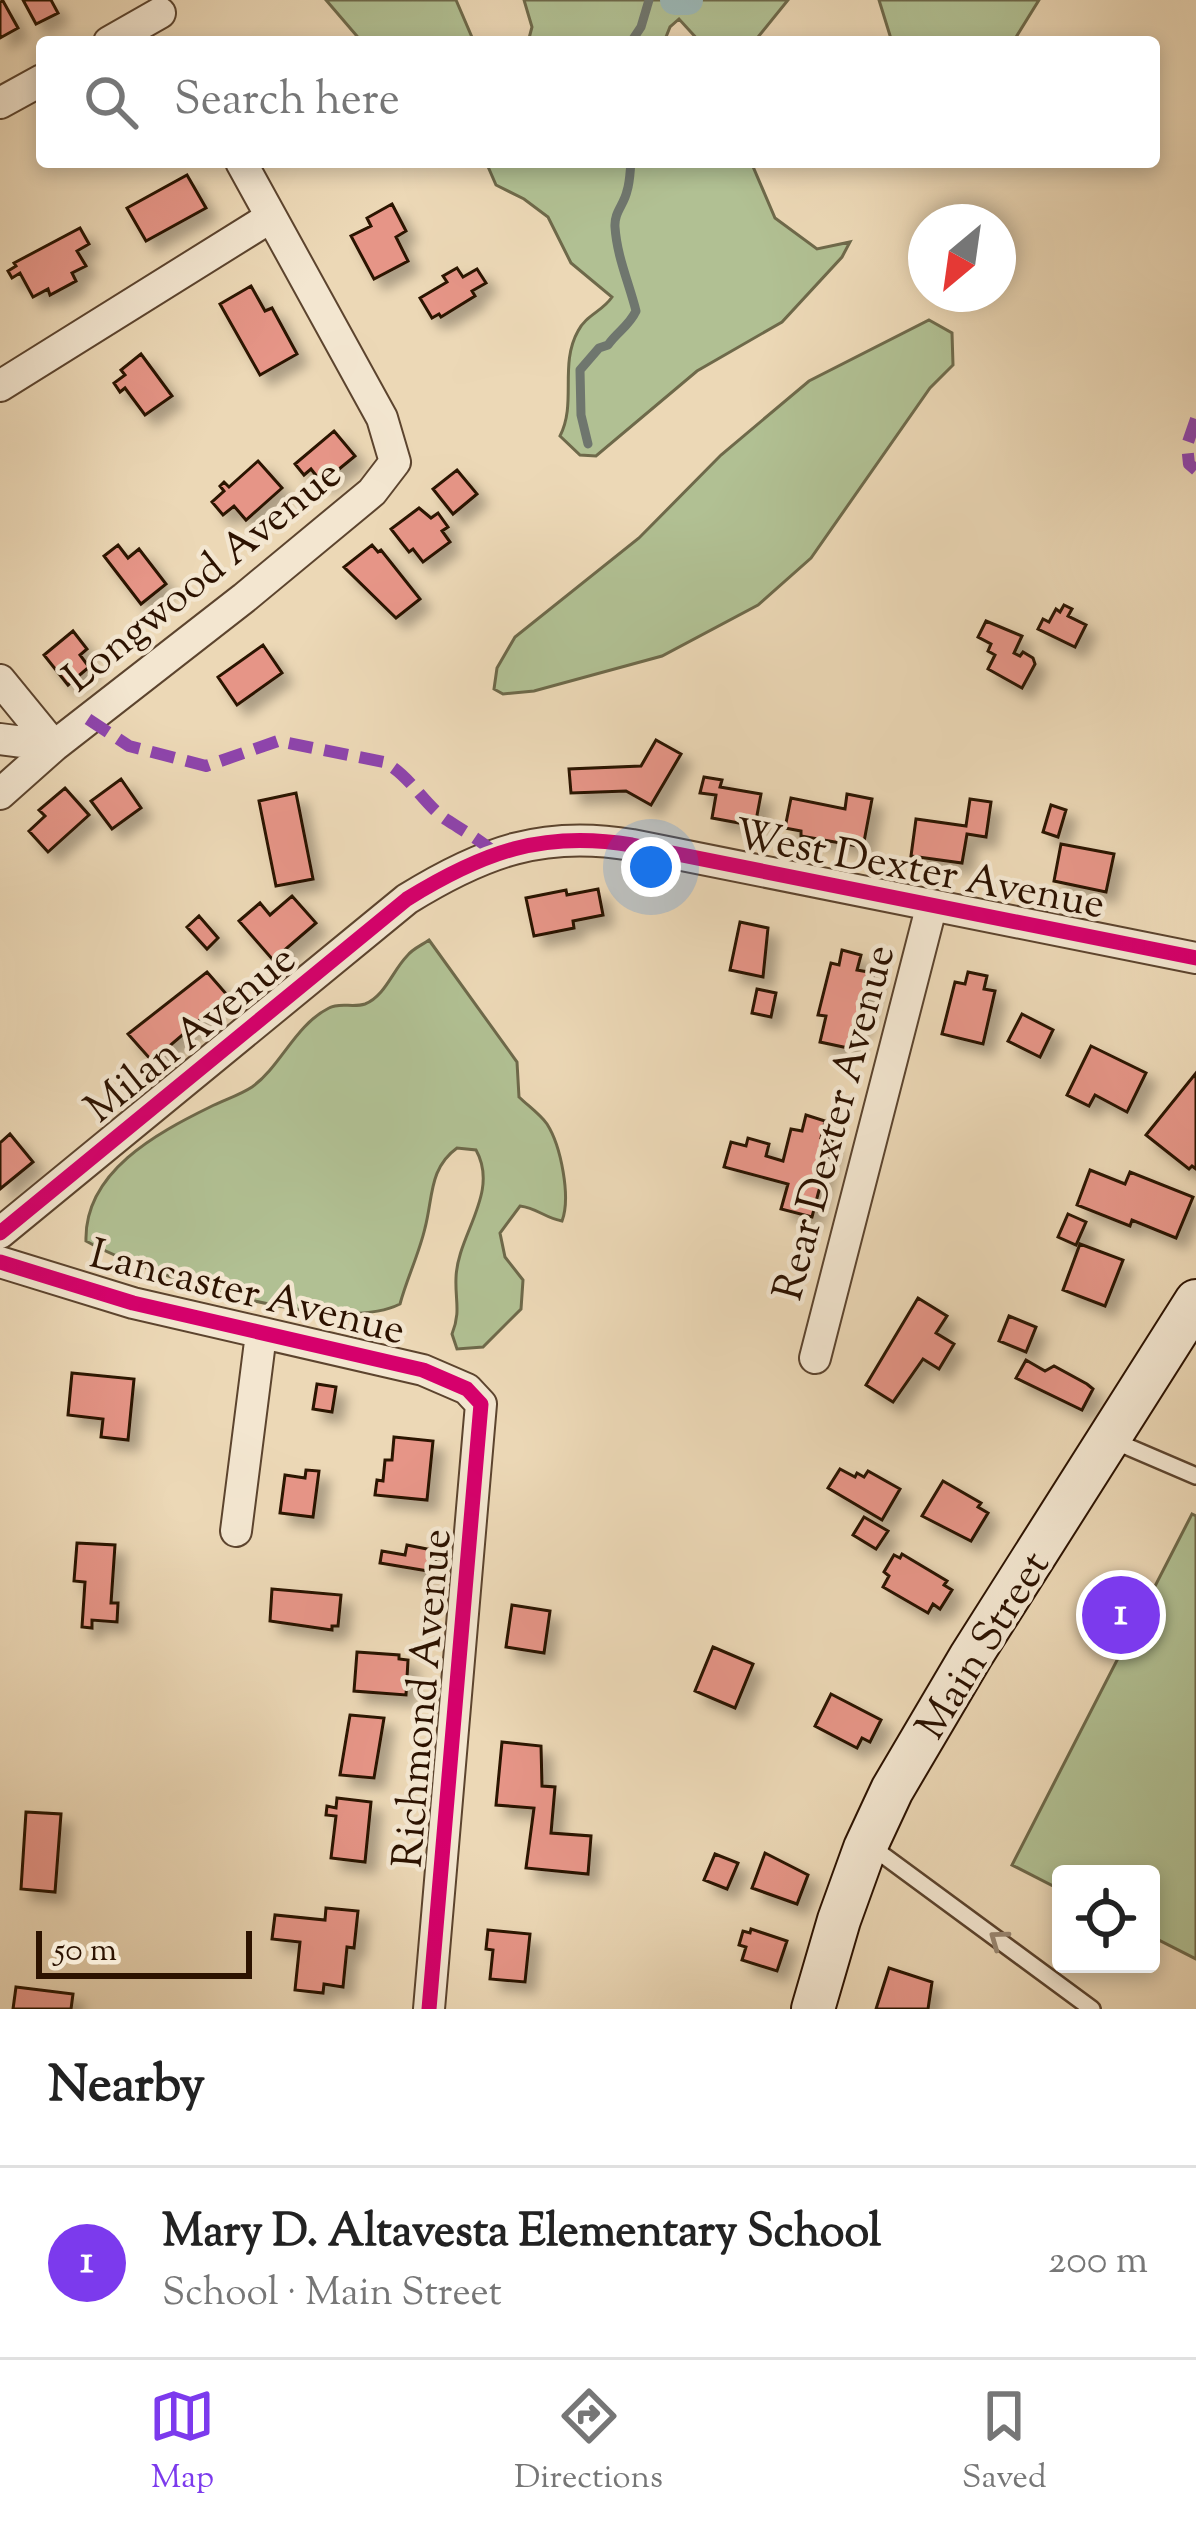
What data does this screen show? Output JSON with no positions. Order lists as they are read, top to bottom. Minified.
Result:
{"streets":{"main road":["Main Street"],"street":["Longwood Avenue","West Dexter Avenue","Milan Avenue","Rear Dexter Avenue","Lancaster Avenue","Richmond Avenue"]},"crossings":[["West Dexter Avenue","Milan Avenue"],["West Dexter Avenue","Rear Dexter Avenue"],["Lancaster Avenue","Richmond Avenue"]],"scale_bar":"50 m","north":"bottom left","page":{"search":"Search here","pins":"1","scale":"50 m","heading":"Nearby","list":[{"mark":"1","name":"Mary D. Altavesta Elementary School","note":"School · Main Street","value":"200 m"}],"nav":["Map","Directions","Saved"]}}
